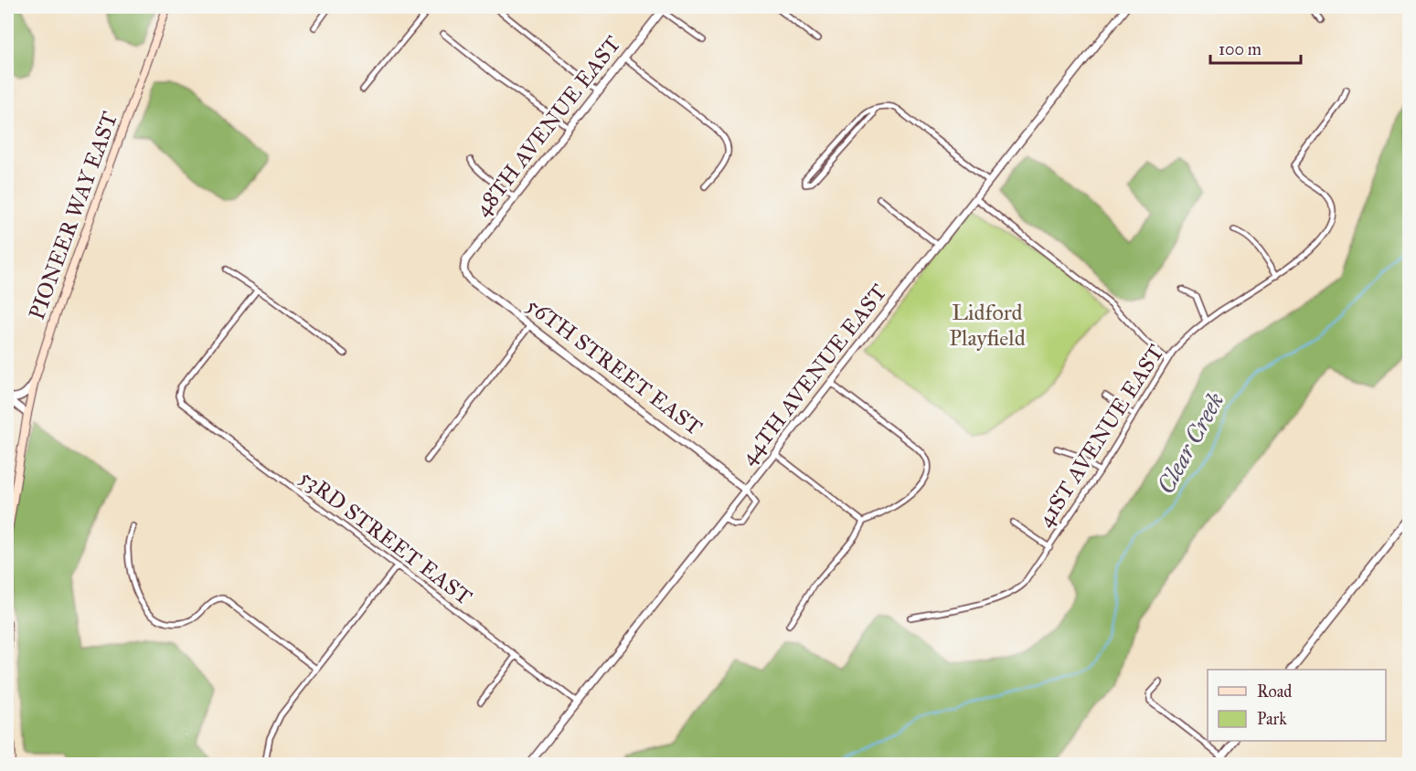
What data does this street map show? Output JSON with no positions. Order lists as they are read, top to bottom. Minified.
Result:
{"streets":{"main road":["PIONEER WAY EAST"],"street":["48TH AVENUE EAST","56TH STREET EAST","44TH AVENUE EAST","41ST AVENUE EAST","53RD STREET EAST"]},"crossings":[["48TH AVENUE EAST","56TH STREET EAST"],["56TH STREET EAST","44TH AVENUE EAST"],["44TH AVENUE EAST","53RD STREET EAST"]],"water":["Clear Creek"],"parks":["Lidford Playfield"],"legend":["Road","Park"],"scale_bar":"100 m"}
